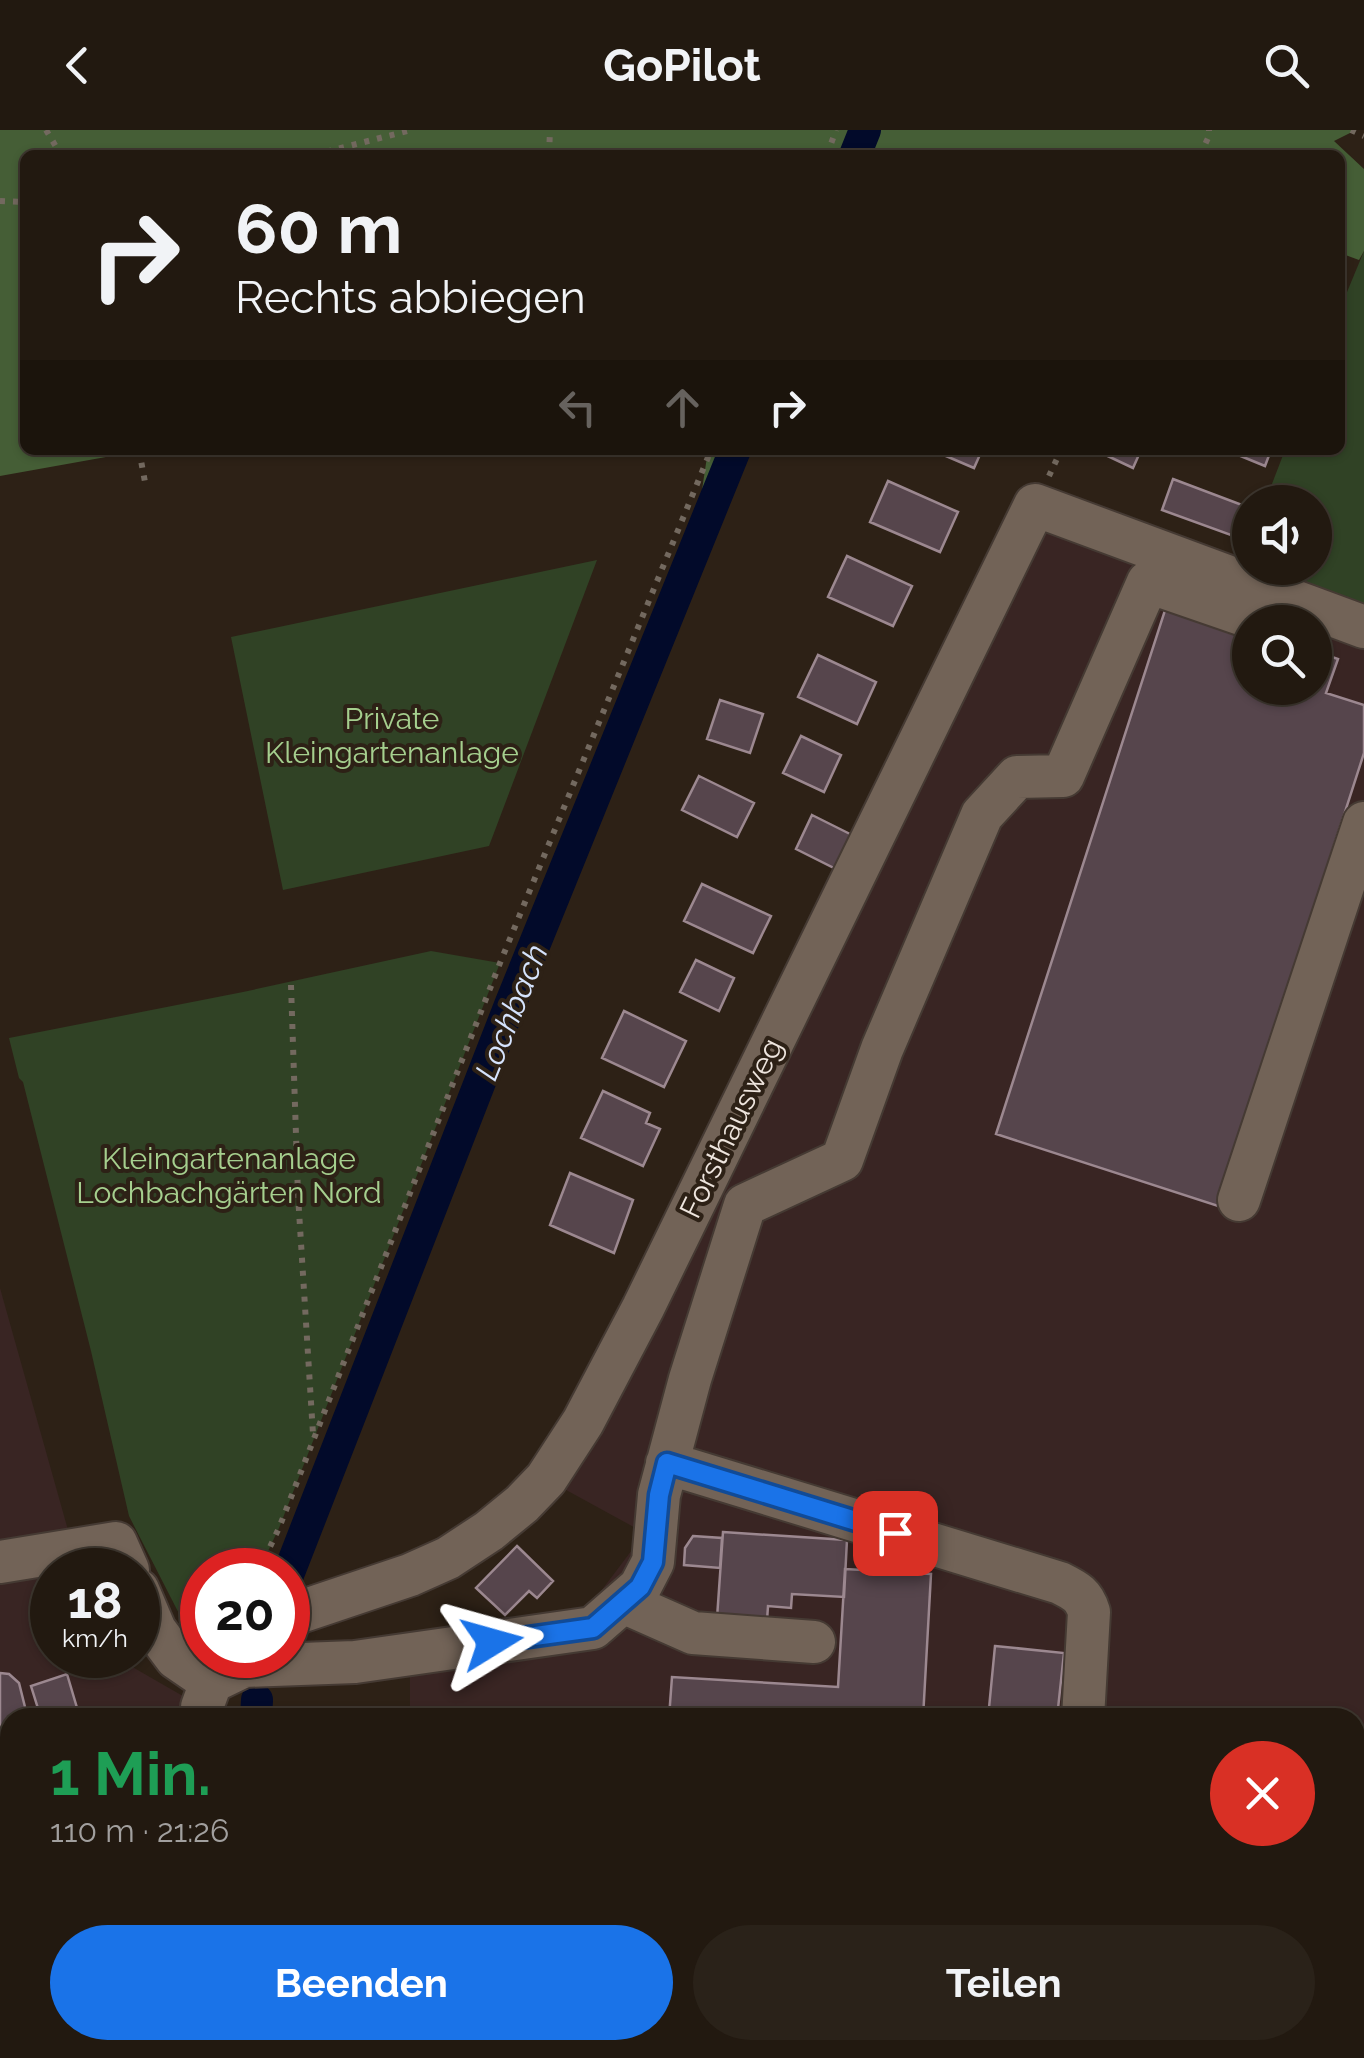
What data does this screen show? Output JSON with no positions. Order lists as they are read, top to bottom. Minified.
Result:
{"streets":{"street":["Forsthausweg"]},"water":["Lochbach"],"parks":["Private Kleingartenanlage","Kleingartenanlage Lochbachgärten Nord"],"page":{"header":"GoPilot","turn":["60 m","Rechts abbiegen"],"speed":"18 km/h","limit":"20","heading":["1 Min.","110 m · 21:26"],"buttons":["Beenden","Teilen"]}}
